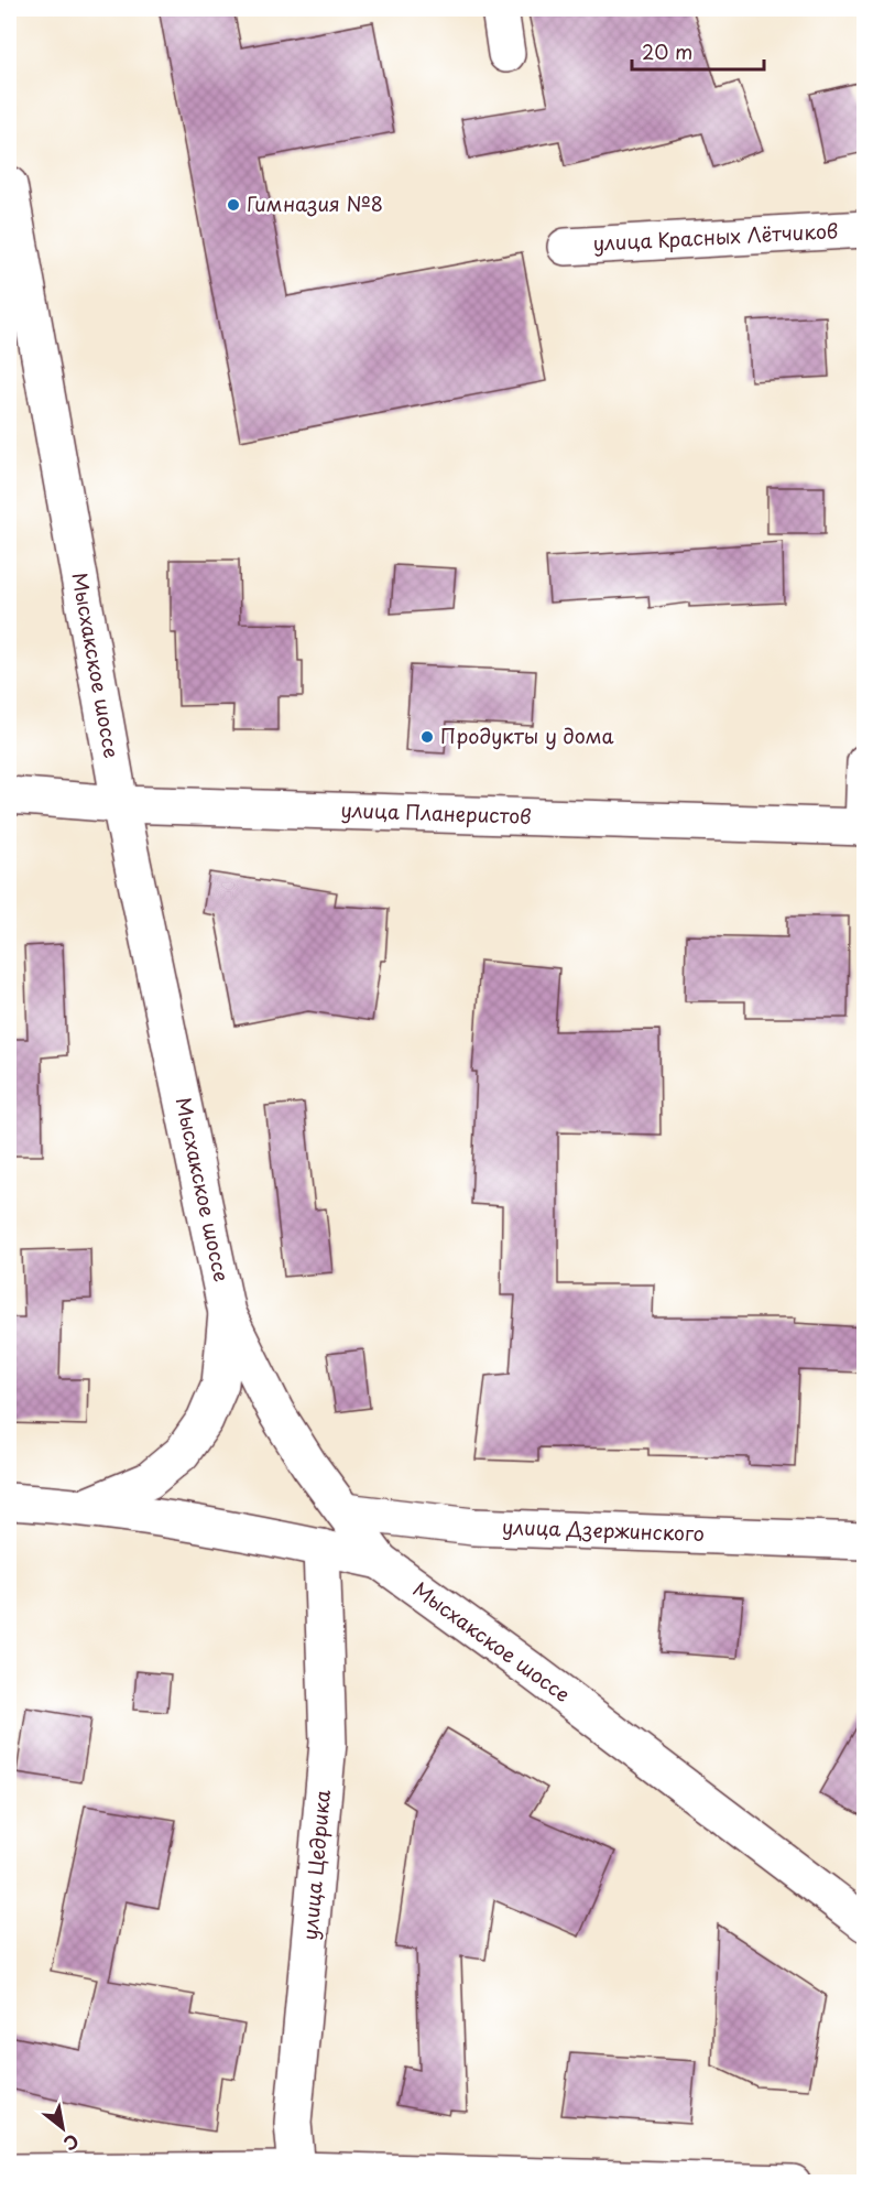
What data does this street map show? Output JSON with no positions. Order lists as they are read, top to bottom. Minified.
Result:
{"streets":{"street":["улица Красных Лётчиков","Мысхакское шоссе","улица Планеристов","улица Дзержинского","улица Цедрика"]},"crossings":[["Мысхакское шоссе","улица Планеристов"],["Мысхакское шоссе","улица Дзержинского"]],"places":["Гимназия №8","Продукты у дома"],"scale_bar":"20 m","north":"bottom right"}
